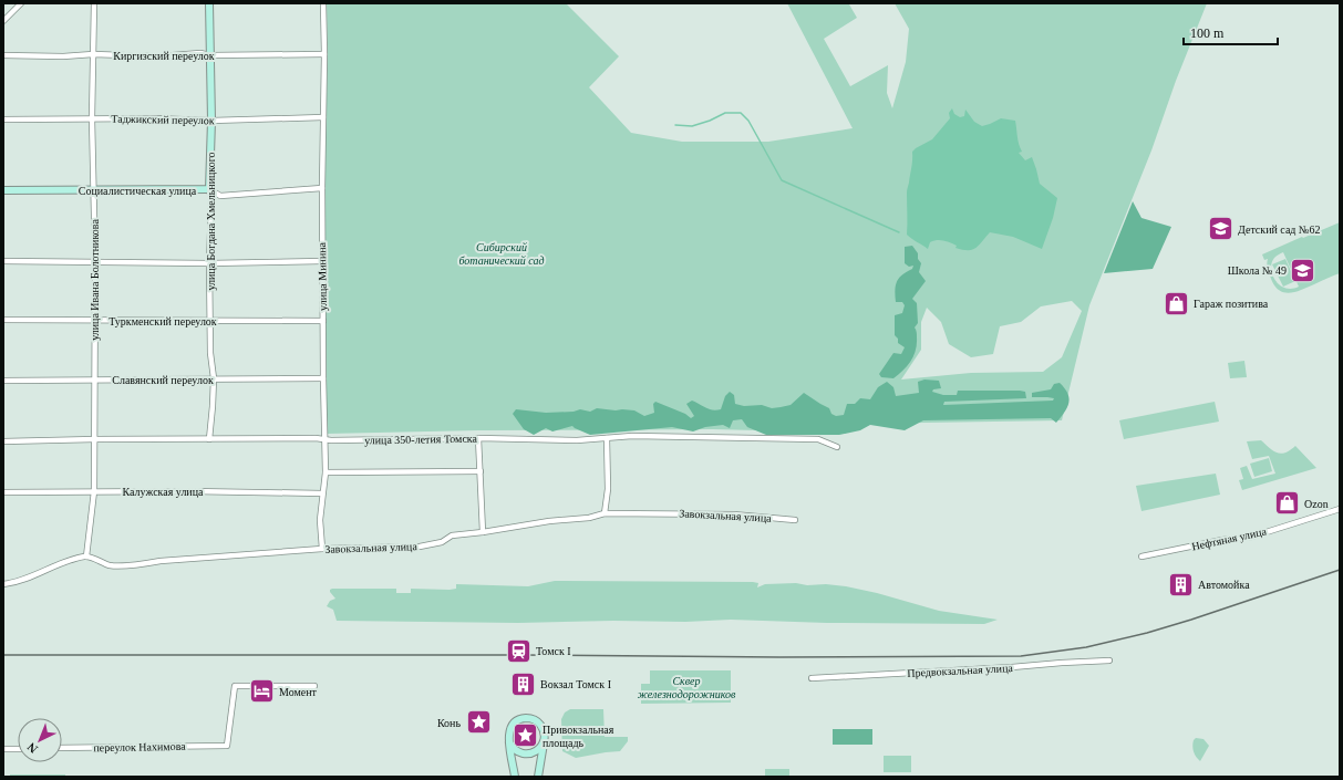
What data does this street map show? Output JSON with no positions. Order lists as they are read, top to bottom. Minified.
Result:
{"streets":{"street":["Киргизский переулок","Таджикский переулок","Социалистическая улица","улица Богдана Хмельницкого","улица Минина","улица Ивана Болотникова","Туркменский переулок","Славянский переулок","улица 350-летия Томска","Калужская улица","Завокзальная улица","Нефтяная улица","Предвокзальная улица","переулок Нахимова"]},"crossings":[["Киргизский переулок","улица Богдана Хмельницкого"],["Киргизский переулок","улица Минина"],["Киргизский переулок","улица Ивана Болотникова"],["Таджикский переулок","улица Богдана Хмельницкого"],["Таджикский переулок","улица Минина"],["Таджикский переулок","улица Ивана Болотникова"],["Социалистическая улица","улица Богдана Хмельницкого"],["Социалистическая улица","улица Минина"],["Социалистическая улица","улица Ивана Болотникова"],["улица Богдана Хмельницкого","Туркменский переулок"],["улица Богдана Хмельницкого","Славянский переулок"],["улица Богдана Хмельницкого","улица 350-летия Томска"],["улица Минина","Туркменский переулок"],["улица Минина","Славянский переулок"],["улица Минина","улица 350-летия Томска"],["улица Минина","Калужская улица"],["улица Минина","Завокзальная улица"],["улица Ивана Болотникова","Туркменский переулок"],["улица Ивана Болотникова","Славянский переулок"],["улица Ивана Болотникова","улица 350-летия Томска"],["улица Ивана Болотникова","Калужская улица"],["улица Ивана Болотникова","Завокзальная улица"]],"parks":["Сибирский ботанический сад","Сквер железнодорожников"],"places":{"school or university":["Детский сад №62","Школа № 49"],"shop":["Гараж позитива","Ozon"],"building":["Автомойка","Вокзал Томск I"],"station":["Томск I"],"hotel":["Момент"],"place":["Конь","Привокзальная площадь"]},"scale_bar":"100 m","north":"bottom left"}
